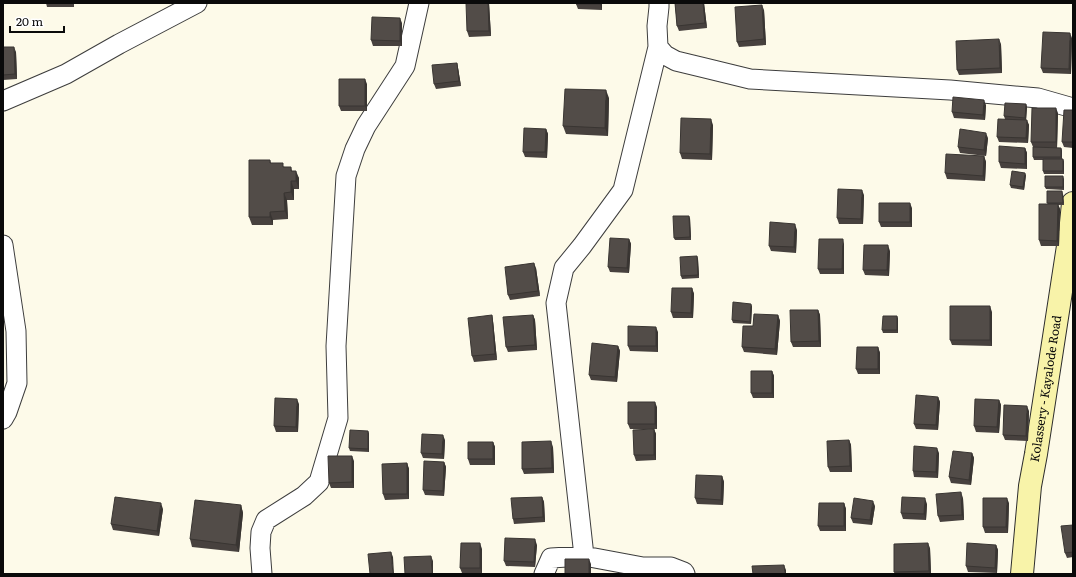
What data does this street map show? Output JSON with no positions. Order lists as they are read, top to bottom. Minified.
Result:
{"streets":{"main road":["Kolassery - Kayalode Road"]},"scale_bar":"20 m"}
